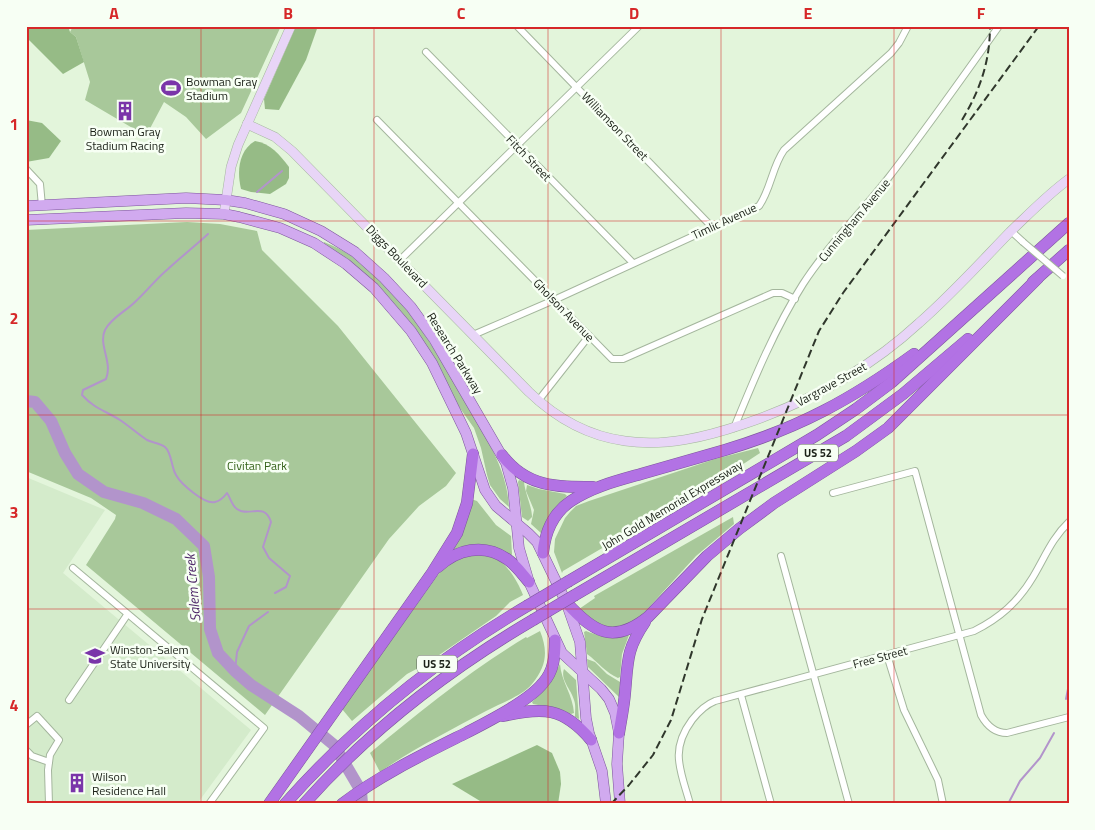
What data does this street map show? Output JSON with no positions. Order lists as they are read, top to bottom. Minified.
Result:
{"streets":{"highway":["US 52","John Gold Memorial Expressway"],"main road":["Research Parkway"],"street":["Williamson Street","Fitch Street","Cunningham Avenue","Timlic Avenue","Diggs Boulevard","Gholson Avenue","Vargrave Street","Free Street"]},"crossings":[["Williamson Street","Timlic Avenue"],["Fitch Street","Timlic Avenue"],["Cunningham Avenue","Gholson Avenue"],["Cunningham Avenue","Vargrave Street"],["Timlic Avenue","Diggs Boulevard"],["Timlic Avenue","Gholson Avenue"],["Diggs Boulevard","Vargrave Street"]],"water":["Salem Creek"],"parks":["Civitan Park"],"places":{"sports":["Bowman Gray Stadium"],"building":["Bowman Gray Stadium Racing","Wilson Residence Hall"],"school or university":["Winston-Salem State University"]},"grid":{"columns":["A","B","C","D","E","F"],"rows":["1","2","3","4"]}}
